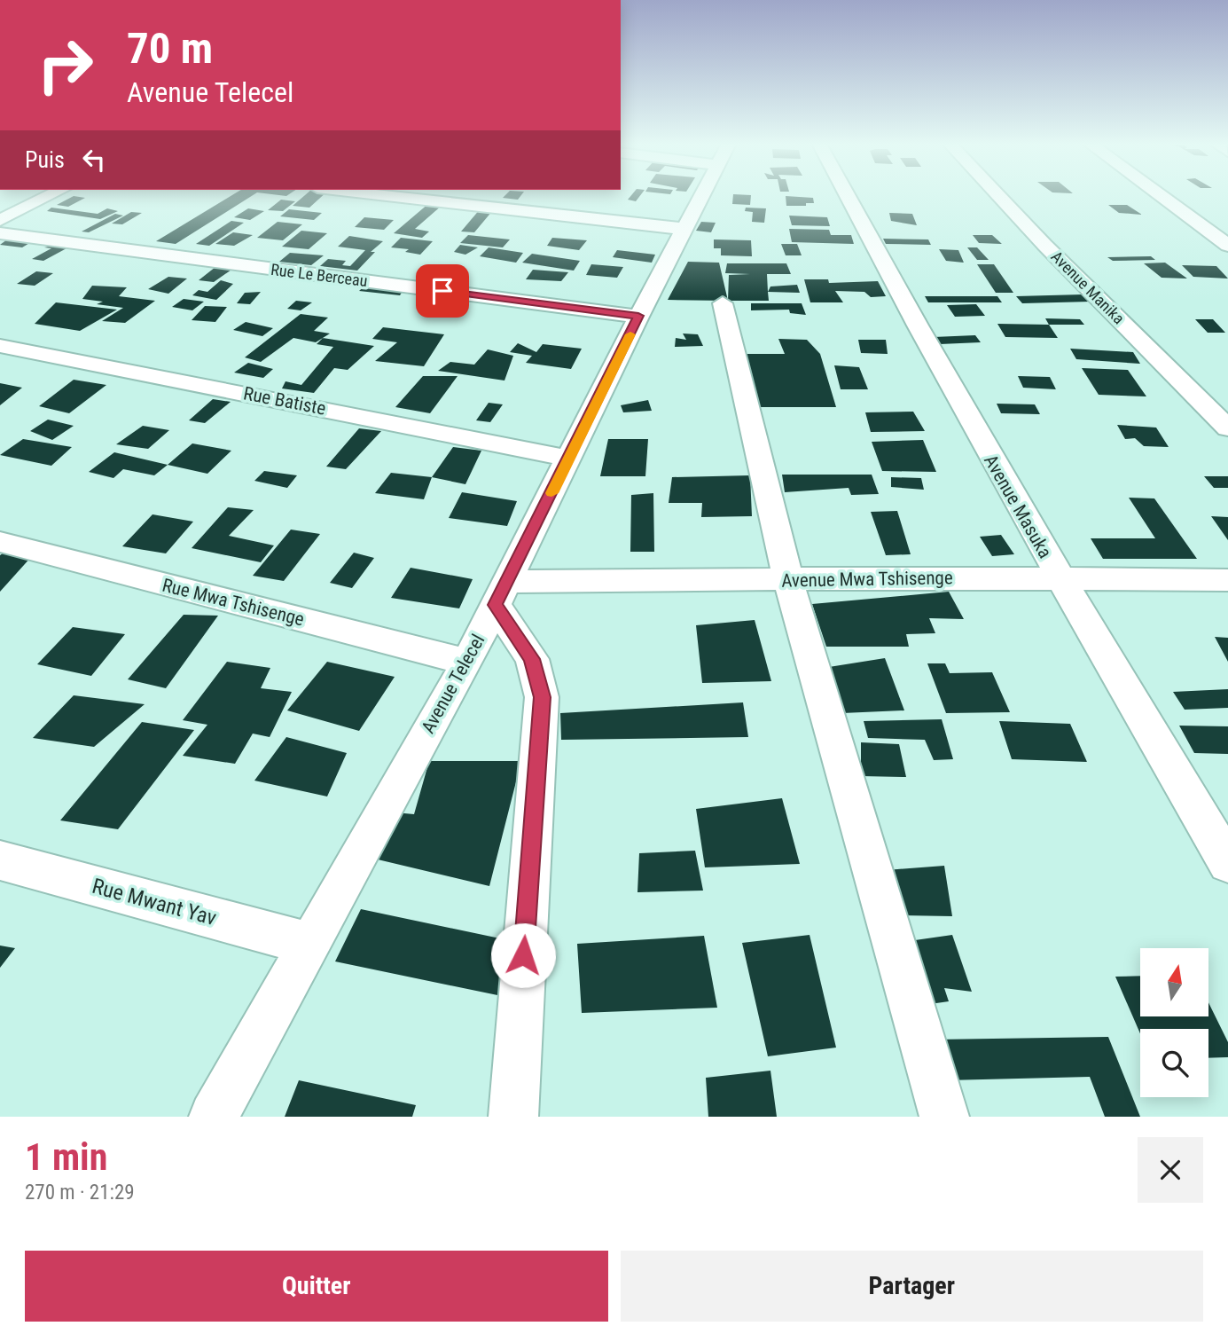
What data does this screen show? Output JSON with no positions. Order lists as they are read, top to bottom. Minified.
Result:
{"streets":{"street":["Rue Le Berceau","Avenue Manika","Rue Batiste","Avenue Masuka","Avenue Mwa Tshisenge","Rue Mwa Tshisenge","Avenue Telecel","Rue Mwant Yav"]},"crossings":[["Rue Le Berceau","Avenue Telecel"],["Rue Batiste","Avenue Telecel"],["Avenue Masuka","Avenue Mwa Tshisenge"],["Avenue Mwa Tshisenge","Avenue Telecel"],["Rue Mwa Tshisenge","Avenue Telecel"],["Avenue Telecel","Rue Mwant Yav"]],"north":"top","page":{"turn":["70 m","Avenue Telecel"],"then":"Puis","heading":["1 min","270 m · 21:29"],"buttons":["Quitter","Partager"]}}
